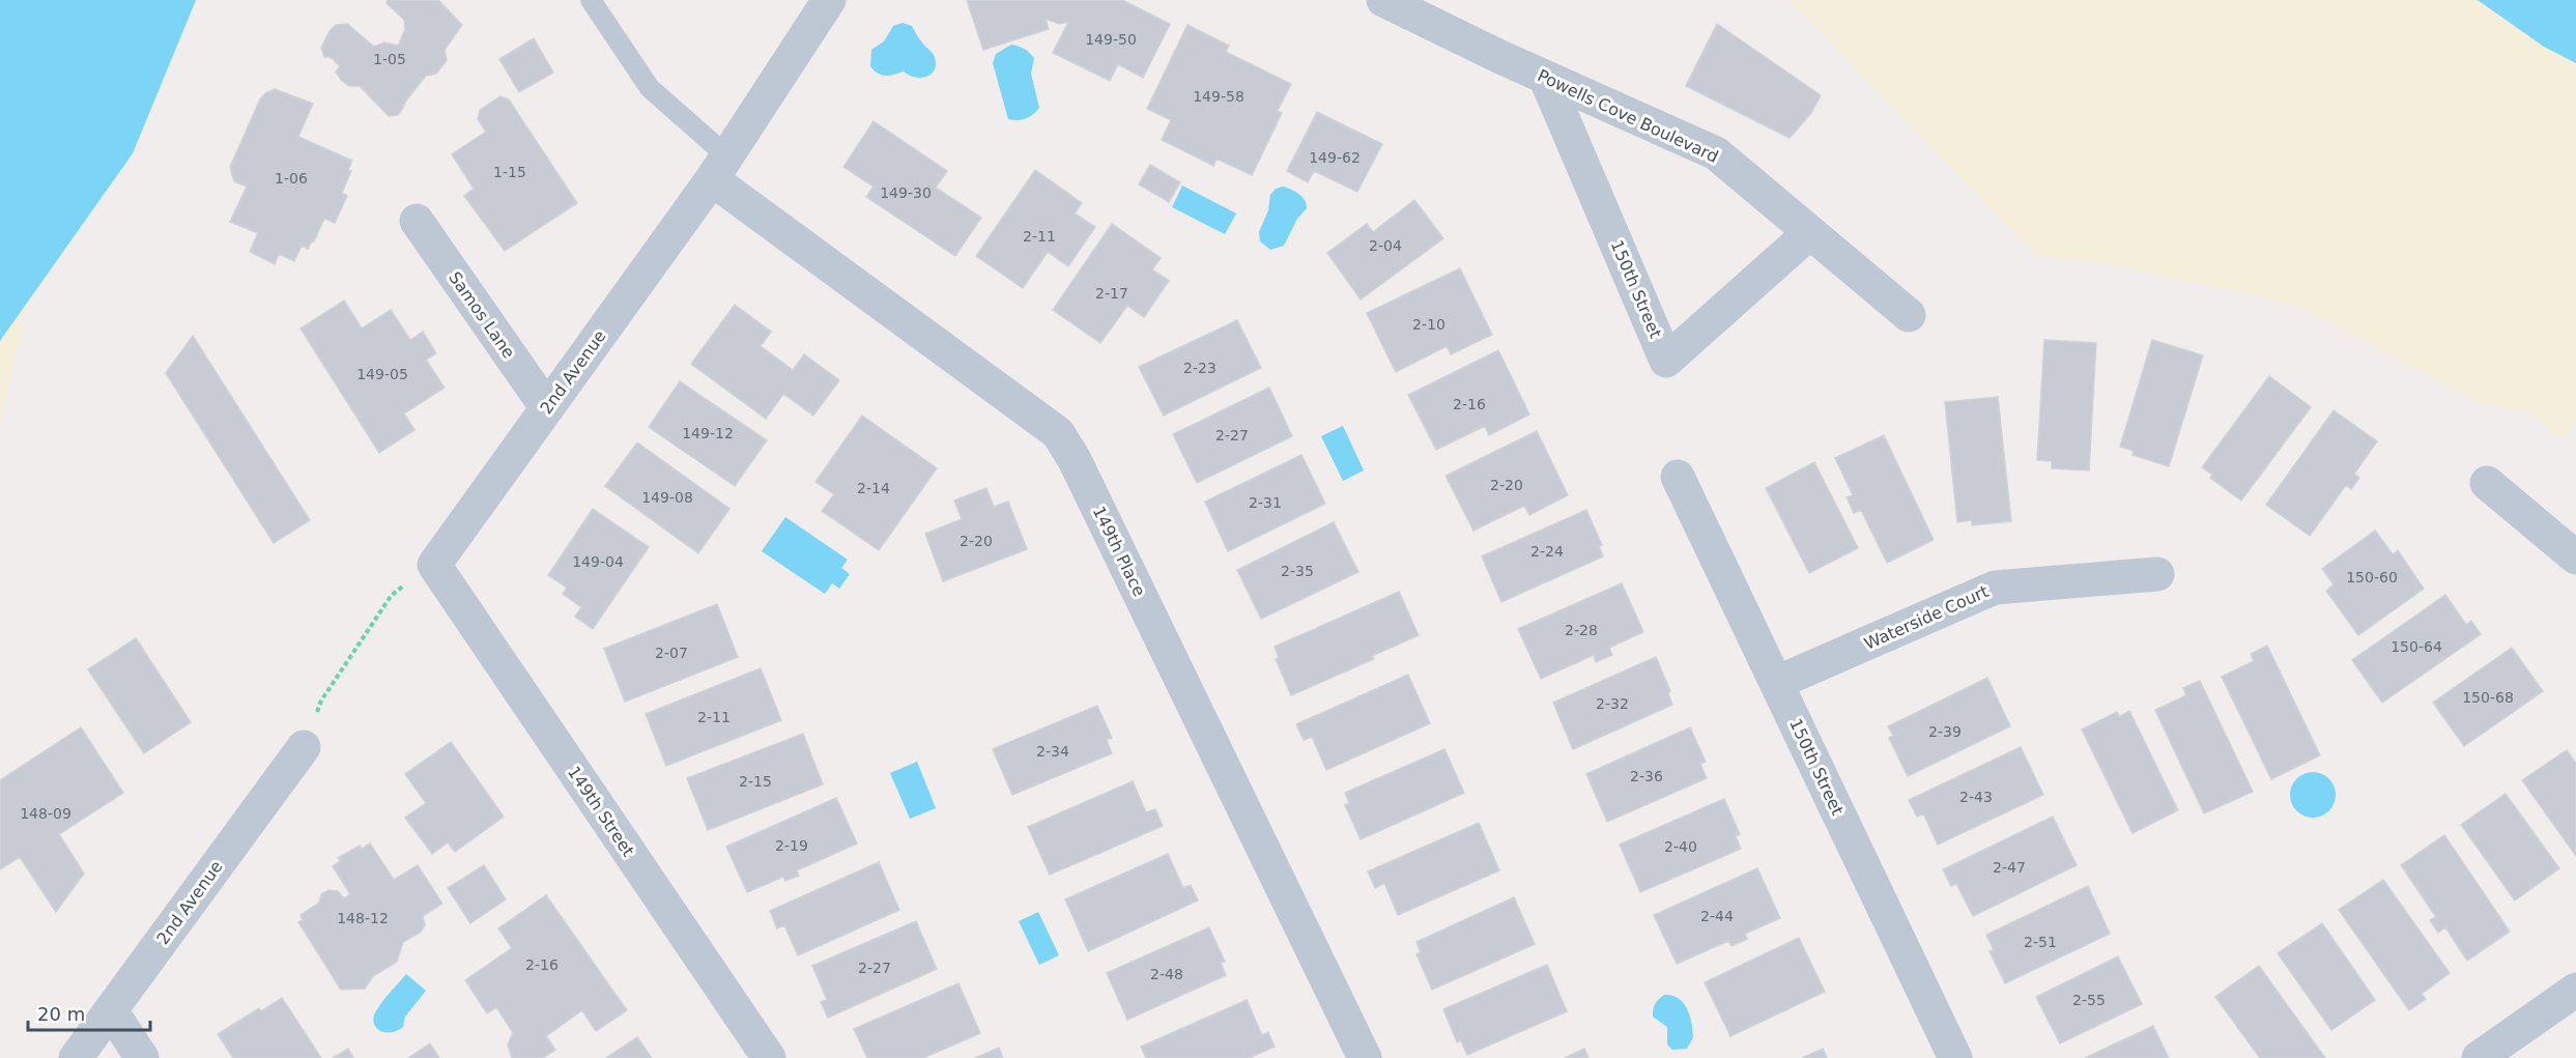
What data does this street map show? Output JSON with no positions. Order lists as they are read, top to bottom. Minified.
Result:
{"streets":{"street":["Powells Cove Boulevard","150th Street","Samos Lane","2nd Avenue","149th Place","Waterside Court","149th Street"]},"crossings":[["Powells Cove Boulevard","150th Street"],["150th Street","Waterside Court"],["Samos Lane","2nd Avenue"],["2nd Avenue","149th Place"],["2nd Avenue","149th Street"]],"house_numbers":["149-50","1-05","149-58","149-62","1-15","1-06","149-30","2-11","2-04","2-17","2-10","2-23","149-05","2-16","149-12","2-27","2-20","2-14","149-08","2-31","2-20","2-24","149-04","2-35","150-60","2-28","150-64","2-07","150-68","2-32","2-11","2-39","2-34","2-36","2-15","2-43","148-09","2-19","2-40","2-47","2-44","148-12","2-51","2-16","2-27","2-48","2-55"],"scale_bar":"20 m"}
